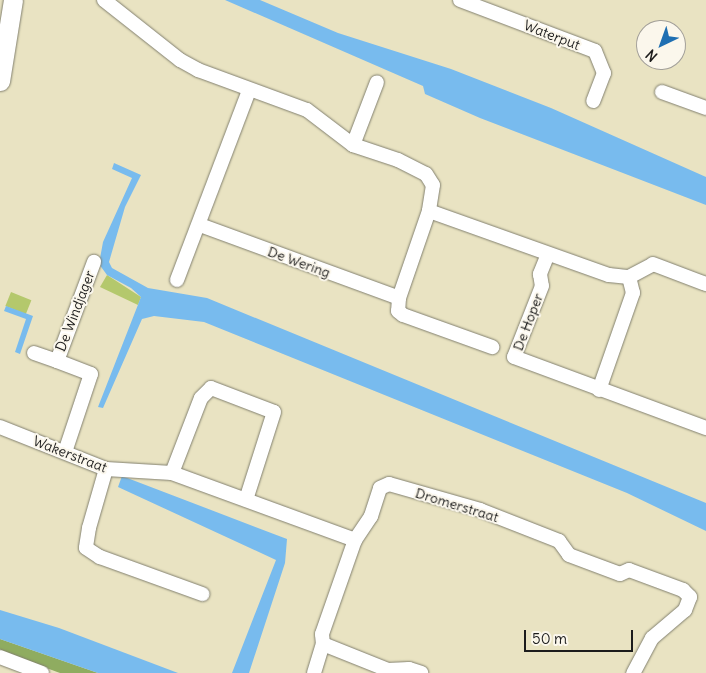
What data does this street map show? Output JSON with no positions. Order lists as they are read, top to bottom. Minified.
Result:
{"streets":{"street":["Waterput","De Wering","De Windjager","De Hoper","Wakerstraat","Dromerstraat"]},"crossings":[["De Windjager","Wakerstraat"],["Wakerstraat","Dromerstraat"]],"scale_bar":"50 m","north":"bottom left"}
